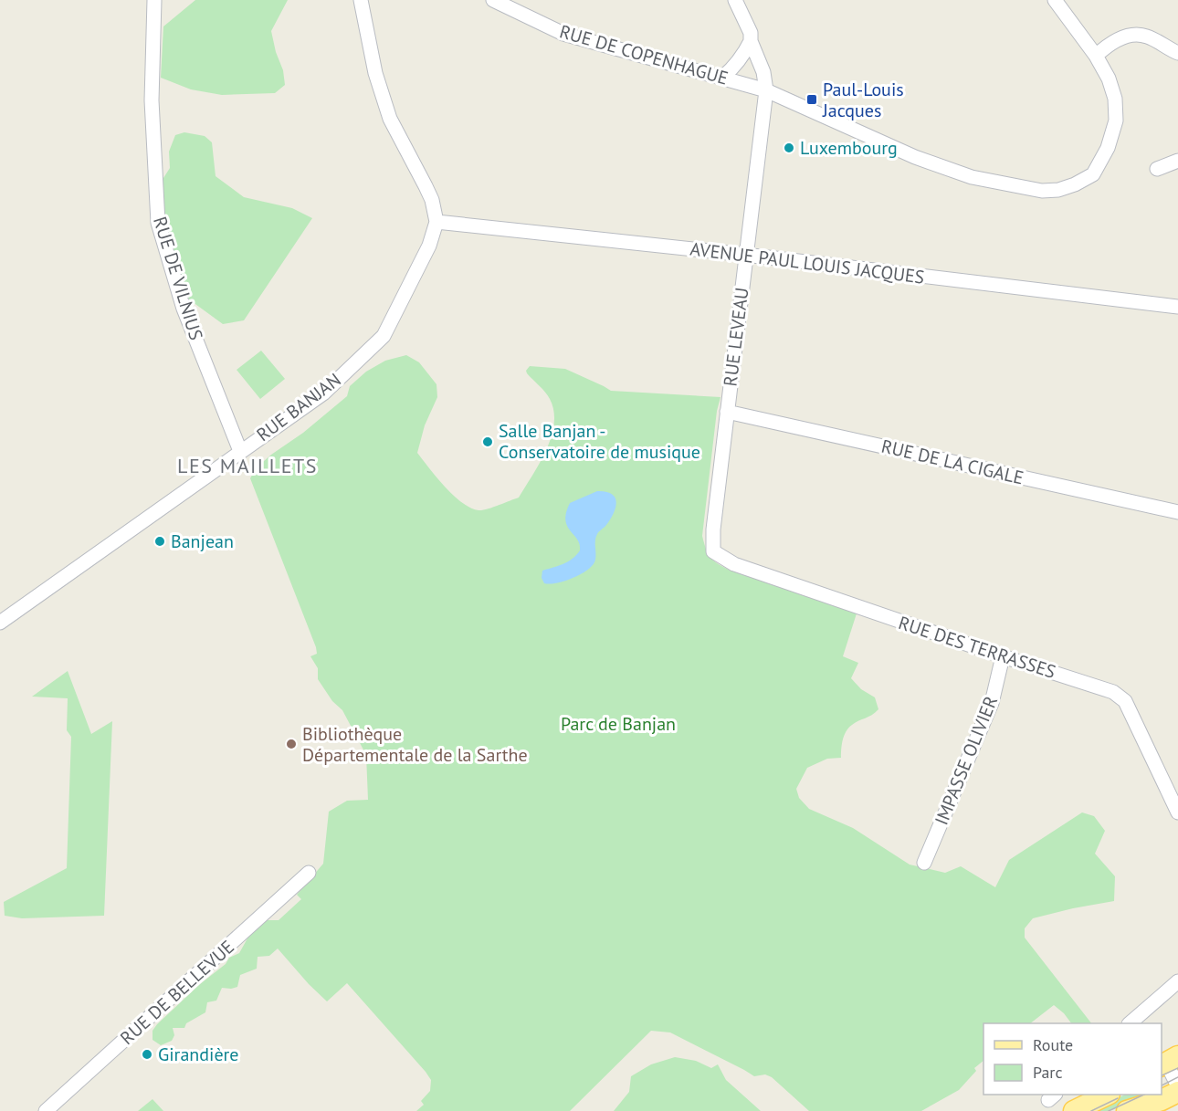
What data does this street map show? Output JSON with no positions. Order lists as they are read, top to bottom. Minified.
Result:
{"streets":{"street":["RUE DE COPENHAGUE","AVENUE PAUL LOUIS JACQUES","RUE DE VILNIUS","RUE LEVEAU","RUE BANJAN","RUE DE LA CIGALE","RUE DES TERRASSES","IMPASSE OLIVIER","RUE DE BELLEVUE"]},"crossings":[["RUE DE COPENHAGUE","RUE LEVEAU"],["AVENUE PAUL LOUIS JACQUES","RUE LEVEAU"],["AVENUE PAUL LOUIS JACQUES","RUE BANJAN"],["RUE DE VILNIUS","RUE BANJAN"],["RUE LEVEAU","RUE DE LA CIGALE"],["RUE LEVEAU","RUE DES TERRASSES"],["RUE DES TERRASSES","IMPASSE OLIVIER"]],"districts":["LES MAILLETS"],"parks":["Parc de Banjan"],"places":{"transit":["Paul-Louis Jacques"],"other":["Luxembourg","Salle Banjan - Conservatoire de musique","Banjean","Bibliothèque Départementale de la Sarthe","Girandière"]},"legend":["Route","Parc"]}
